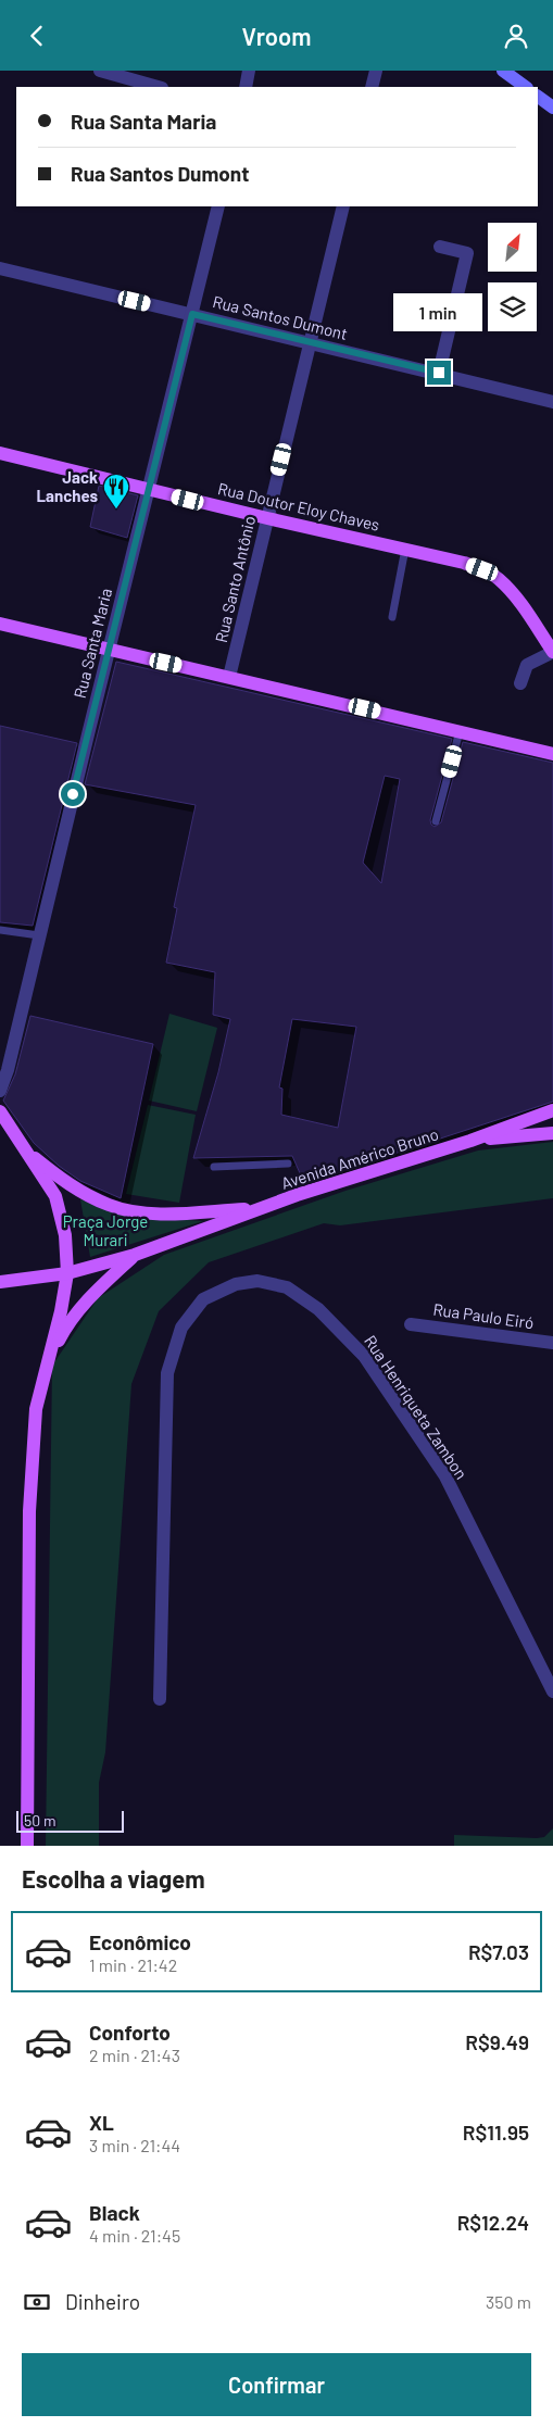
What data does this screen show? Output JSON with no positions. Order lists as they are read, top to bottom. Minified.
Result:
{"streets":{"main road":["Rua Doutor Eloy Chaves","Avenida Américo Bruno"],"street":["Rua Santos Dumont","Rua Santo Antônio","Rua Santa Maria","Rua Paulo Eiró","Rua Henriqueta Zambon"]},"crossings":[["Rua Santos Dumont","Rua Santo Antônio"],["Rua Santos Dumont","Rua Santa Maria"],["Rua Doutor Eloy Chaves","Rua Santo Antônio"],["Rua Doutor Eloy Chaves","Rua Santa Maria"]],"parks":["Praça Jorge Murari"],"places":{"restaurant":["Jack Lanches"]},"scale_bar":"50 m","north":"top right","page":{"header":"Vroom","banner":["Rua Santa Maria","Rua Santos Dumont"],"bubble":"1 min","scale":"50 m","heading":"Escolha a viagem","list":[{"name":"Econômico","note":"1 min · 21:42","value":"R$7.03"},{"name":"Conforto","note":"2 min · 21:43","value":"R$9.49"},{"name":"XL","note":"3 min · 21:44","value":"R$11.95"},{"name":"Black","note":"4 min · 21:45","value":"R$12.24"}],"pay":["Dinheiro","350 m"],"buttons":"Confirmar"}}
